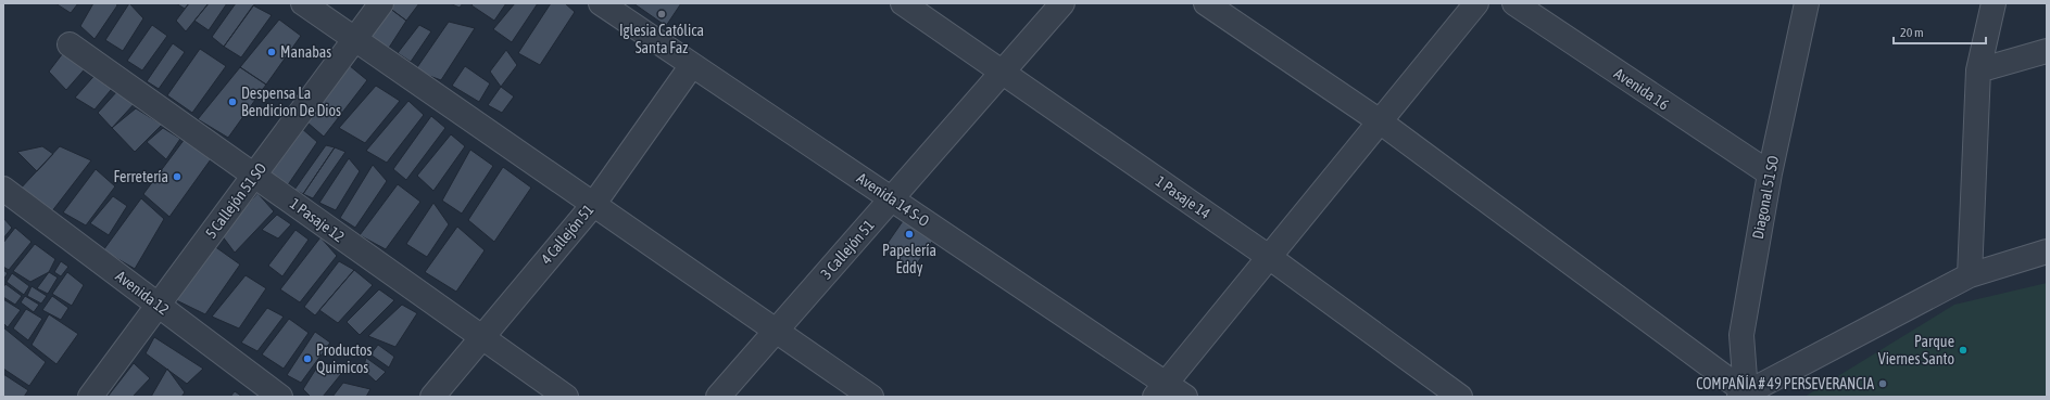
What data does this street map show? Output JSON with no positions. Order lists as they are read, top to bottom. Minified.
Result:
{"streets":{"street":["Avenida 16","1 Pasaje 14","Diagonal 51 SO","Avenida 14 S-O","5 Callejón 51 SO","1 Pasaje 12","4 Callejón 51","3 Callejón 51","Avenida 12"]},"crossings":[["Avenida 16","Diagonal 51 SO"],["1 Pasaje 14","3 Callejón 51"],["Avenida 14 S-O","4 Callejón 51"],["Avenida 14 S-O","3 Callejón 51"],["5 Callejón 51 SO","1 Pasaje 12"],["5 Callejón 51 SO","Avenida 12"],["1 Pasaje 12","4 Callejón 51"]],"places":["Iglesia Católica Santa Faz","Manabas","Despensa La Bendicion De Dios","Ferretería","Papelería Eddy","Parque Viernes Santo","Productos Quimicos","COMPAÑÍA # 49 PERSEVERANCIA"],"scale_bar":"20 m"}
